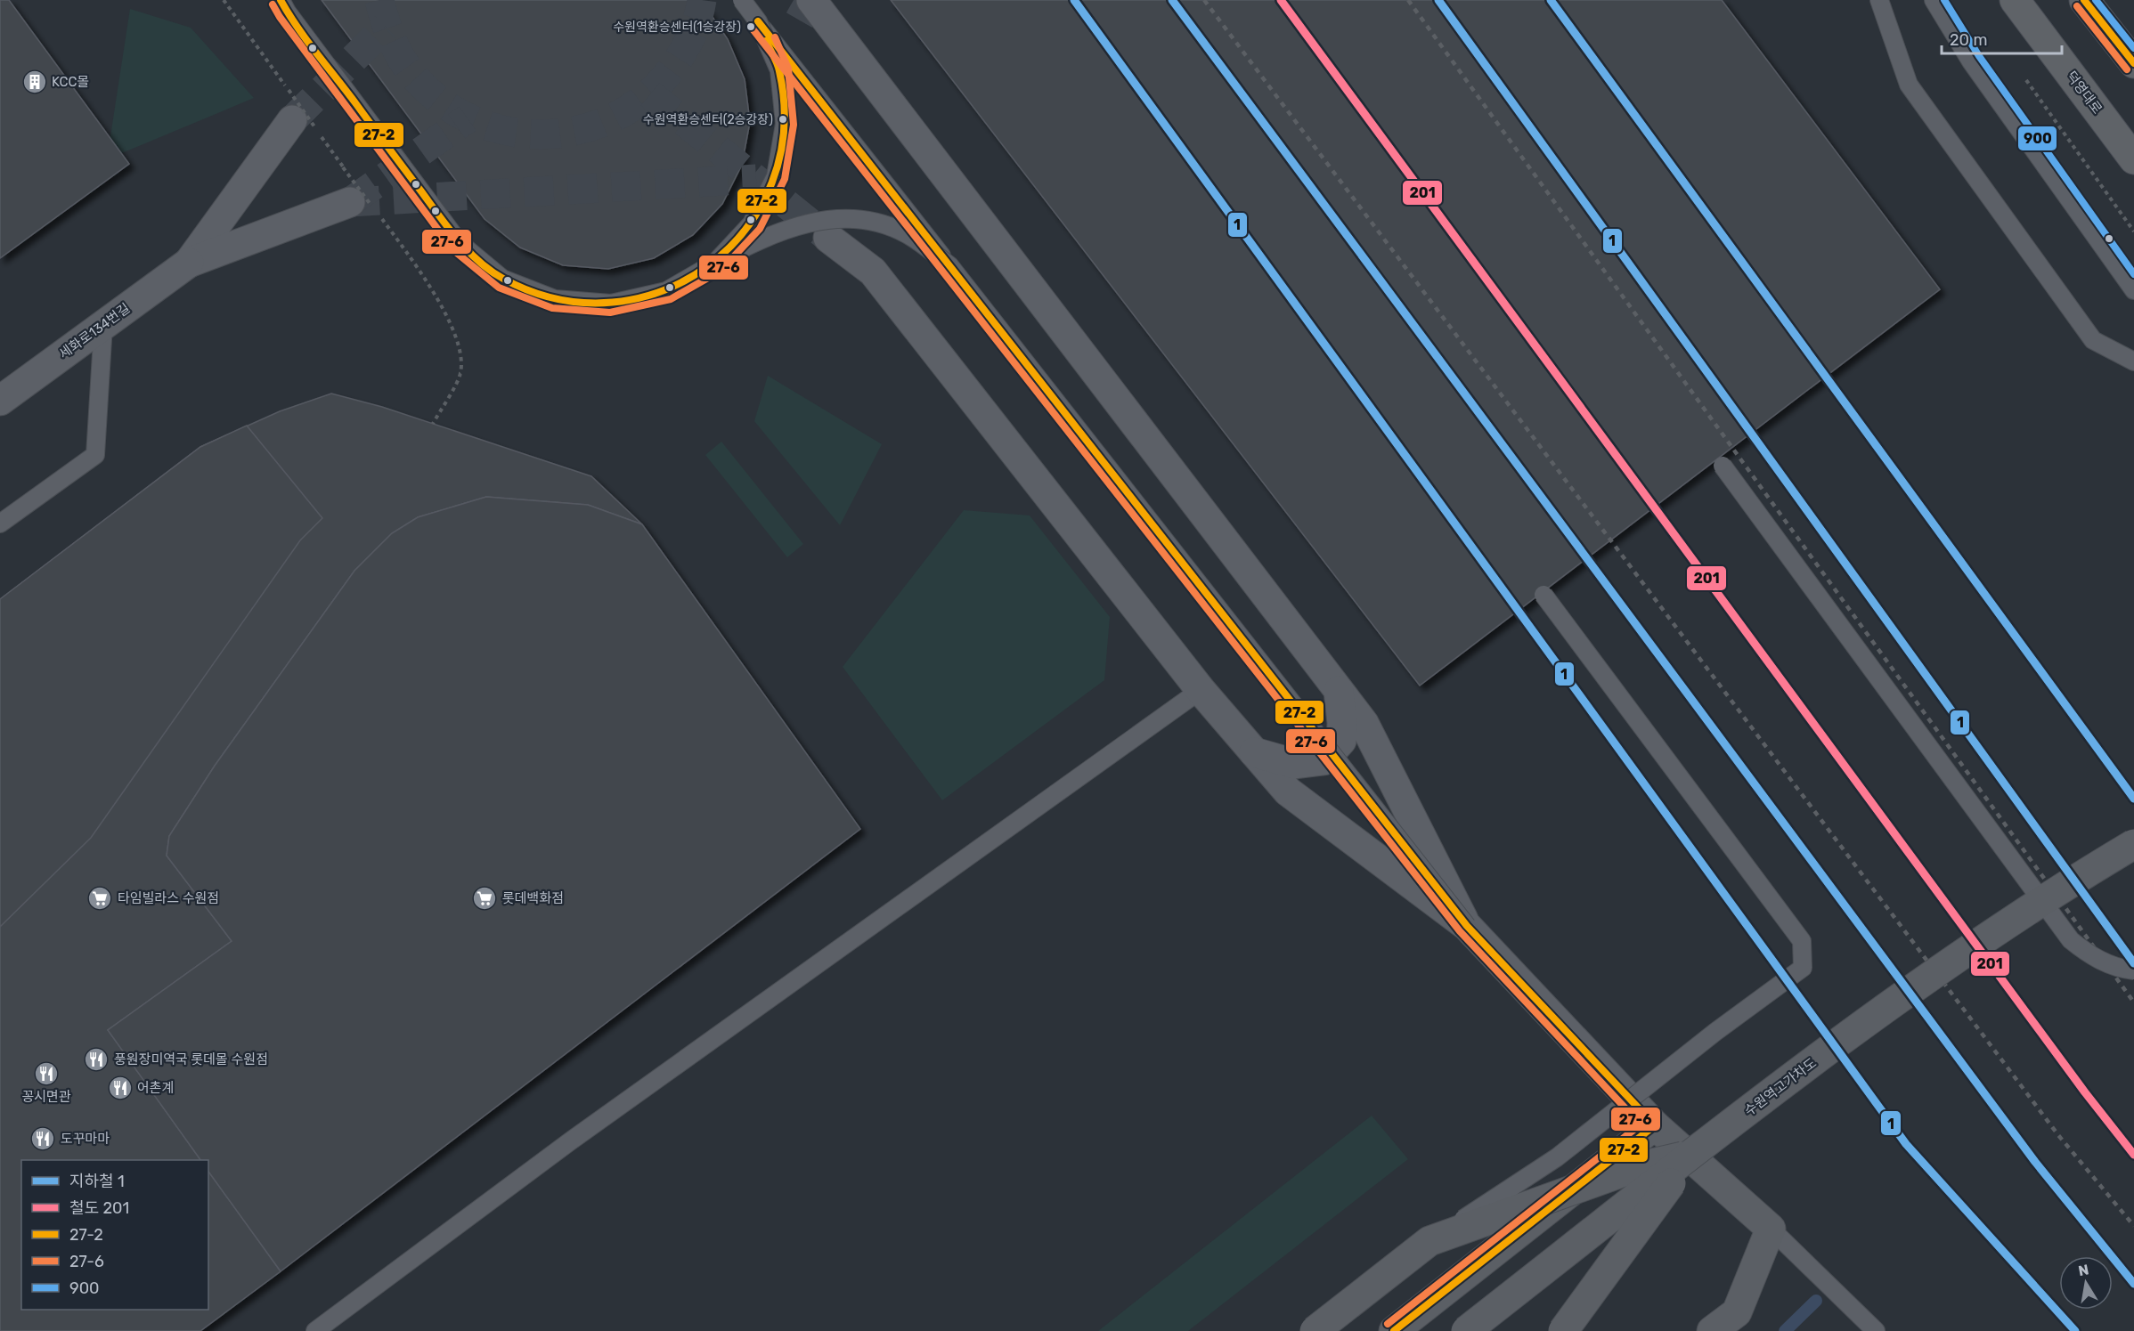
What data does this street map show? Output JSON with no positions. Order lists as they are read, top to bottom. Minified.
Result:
{"streets":{"main road":["덕영대로","수원역고가차도"],"street":["세화로134번길"]},"places":{"other":["수원역환승센터(1승강장)","수원역환승센터(2승강장)"],"building":["KCC몰"],"supermarket":["타임빌라스 수원점","롯데백화점"],"restaurant":["풍원장미역국 롯데몰 수원점","꽁시면관","어촌계","도꾸마마"]},"lines":["metro line 1","rail line 201","transit line 27-2","transit line 900","transit line 27-6"],"legend":["지하철 1","철도 201","27-2","27-6","900"],"scale_bar":"20 m","north":"top"}
